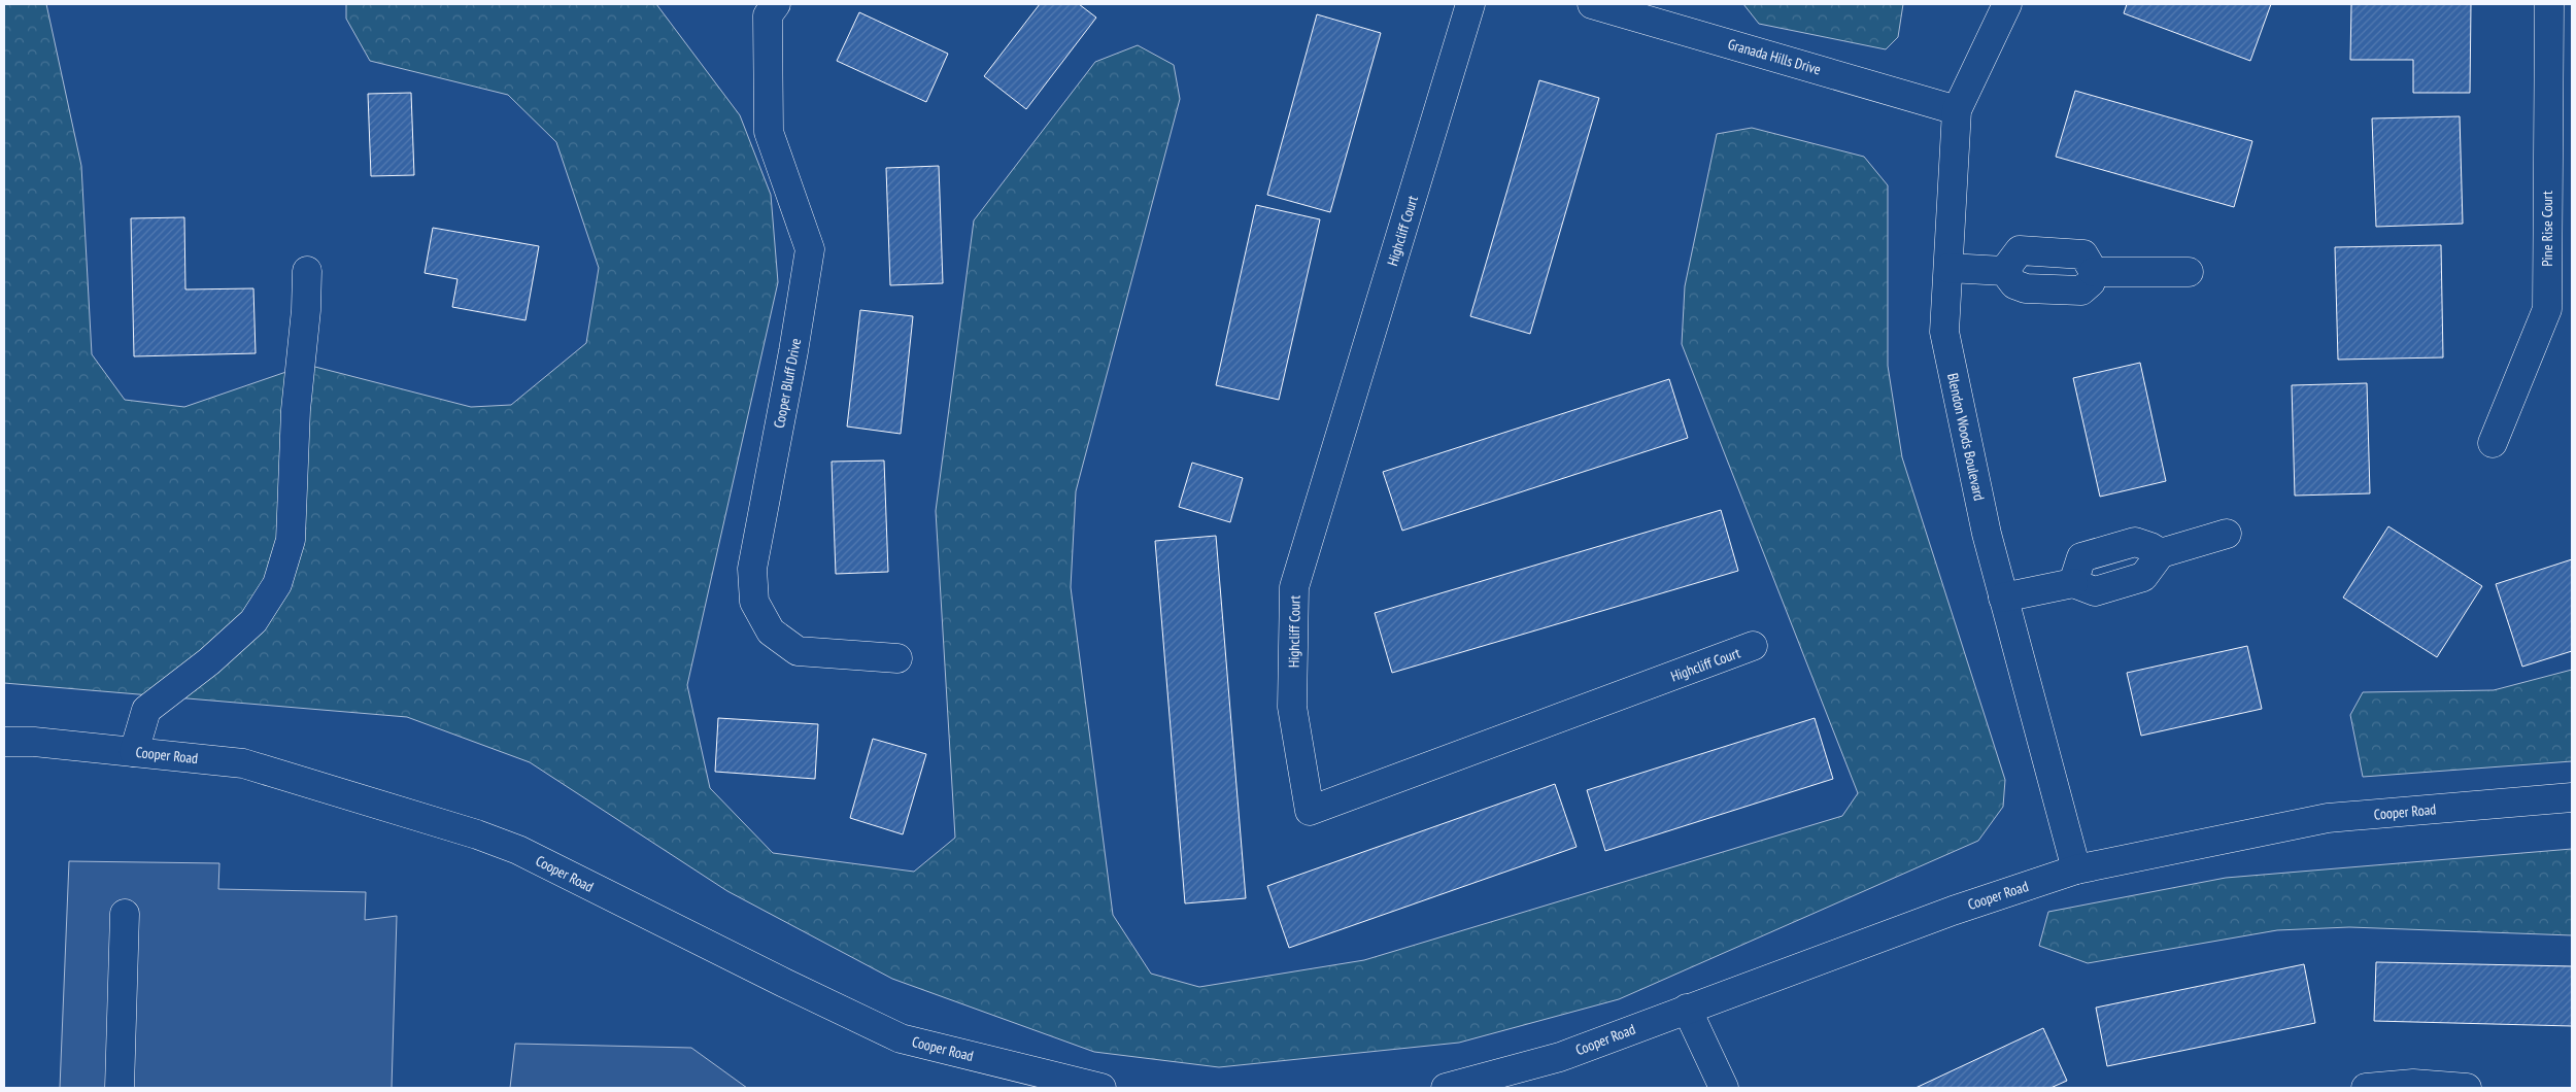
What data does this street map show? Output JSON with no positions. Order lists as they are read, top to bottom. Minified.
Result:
{"streets":{"street":["Granada Hills Drive","Pine Rise Court","Highcliff Court","Cooper Bluff Drive","Blendon Woods Boulevard","Cooper Road"]},"crossings":[["Granada Hills Drive","Blendon Woods Boulevard"],["Blendon Woods Boulevard","Cooper Road"]]}
